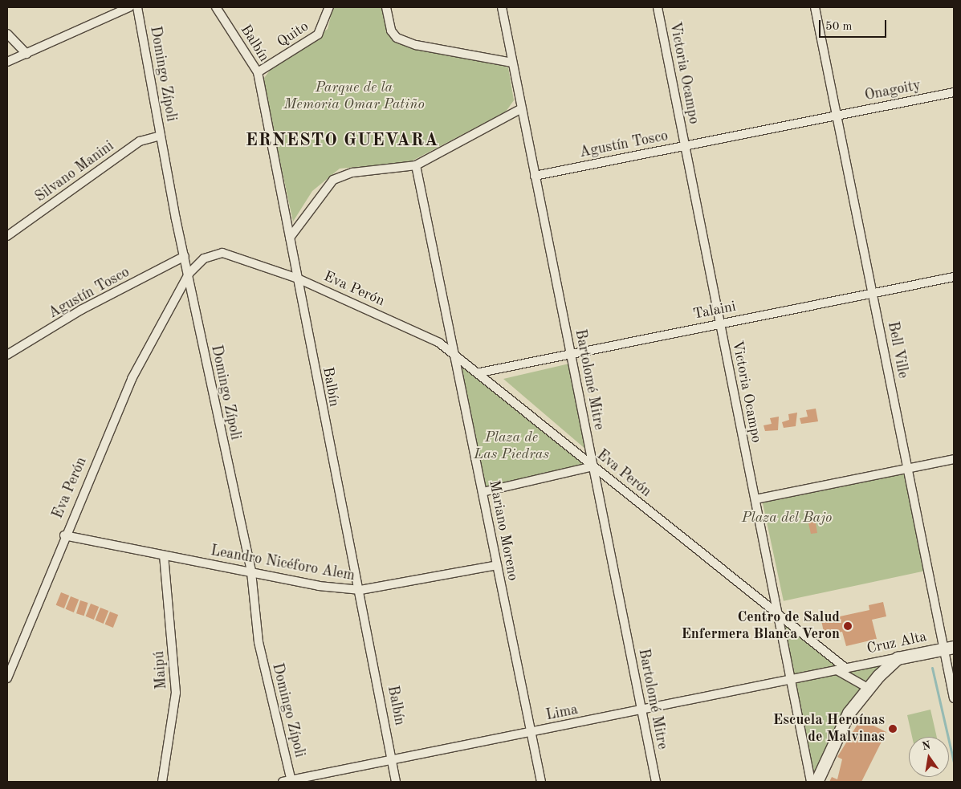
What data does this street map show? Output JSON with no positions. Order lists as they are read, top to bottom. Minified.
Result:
{"streets":{"main road":["Cruz Alta"],"street":["Quito","Balbín","Victoria Ocampo","Domingo Zípoli","Onagoity","Agustín Tosco","Silvano Manini","Eva Perón","Talaini","Bell Ville","Bartolomé Mitre","Mariano Moreno","Leandro Nicéforo Alem","Maipú","Lima"]},"crossings":[["Quito","Balbín"],["Balbín","Eva Perón"],["Balbín","Leandro Nicéforo Alem"],["Balbín","Lima"],["Victoria Ocampo","Agustín Tosco"],["Victoria Ocampo","Eva Perón"],["Victoria Ocampo","Talaini"],["Victoria Ocampo","Lima"],["Domingo Zípoli","Agustín Tosco"],["Domingo Zípoli","Silvano Manini"],["Domingo Zípoli","Eva Perón"],["Domingo Zípoli","Leandro Nicéforo Alem"],["Domingo Zípoli","Lima"],["Onagoity","Agustín Tosco"],["Onagoity","Bell Ville"],["Agustín Tosco","Bell Ville"],["Agustín Tosco","Bartolomé Mitre"],["Eva Perón","Talaini"],["Eva Perón","Bartolomé Mitre"],["Eva Perón","Mariano Moreno"],["Eva Perón","Leandro Nicéforo Alem"],["Eva Perón","Cruz Alta"],["Eva Perón","Lima"],["Talaini","Bell Ville"],["Talaini","Bartolomé Mitre"],["Bell Ville","Cruz Alta"],["Bartolomé Mitre","Lima"],["Mariano Moreno","Leandro Nicéforo Alem"],["Mariano Moreno","Lima"],["Leandro Nicéforo Alem","Maipú"],["Cruz Alta","Lima"]],"districts":["ERNESTO GUEVARA"],"parks":["Parque de la Memoria Omar Patiño","Plaza de Las Piedras","Plaza del Bajo"],"places":["Centro de Salud Enfermera Blanca Veron","Escuela Heroínas de Malvinas"],"scale_bar":"50 m","north":"top"}
